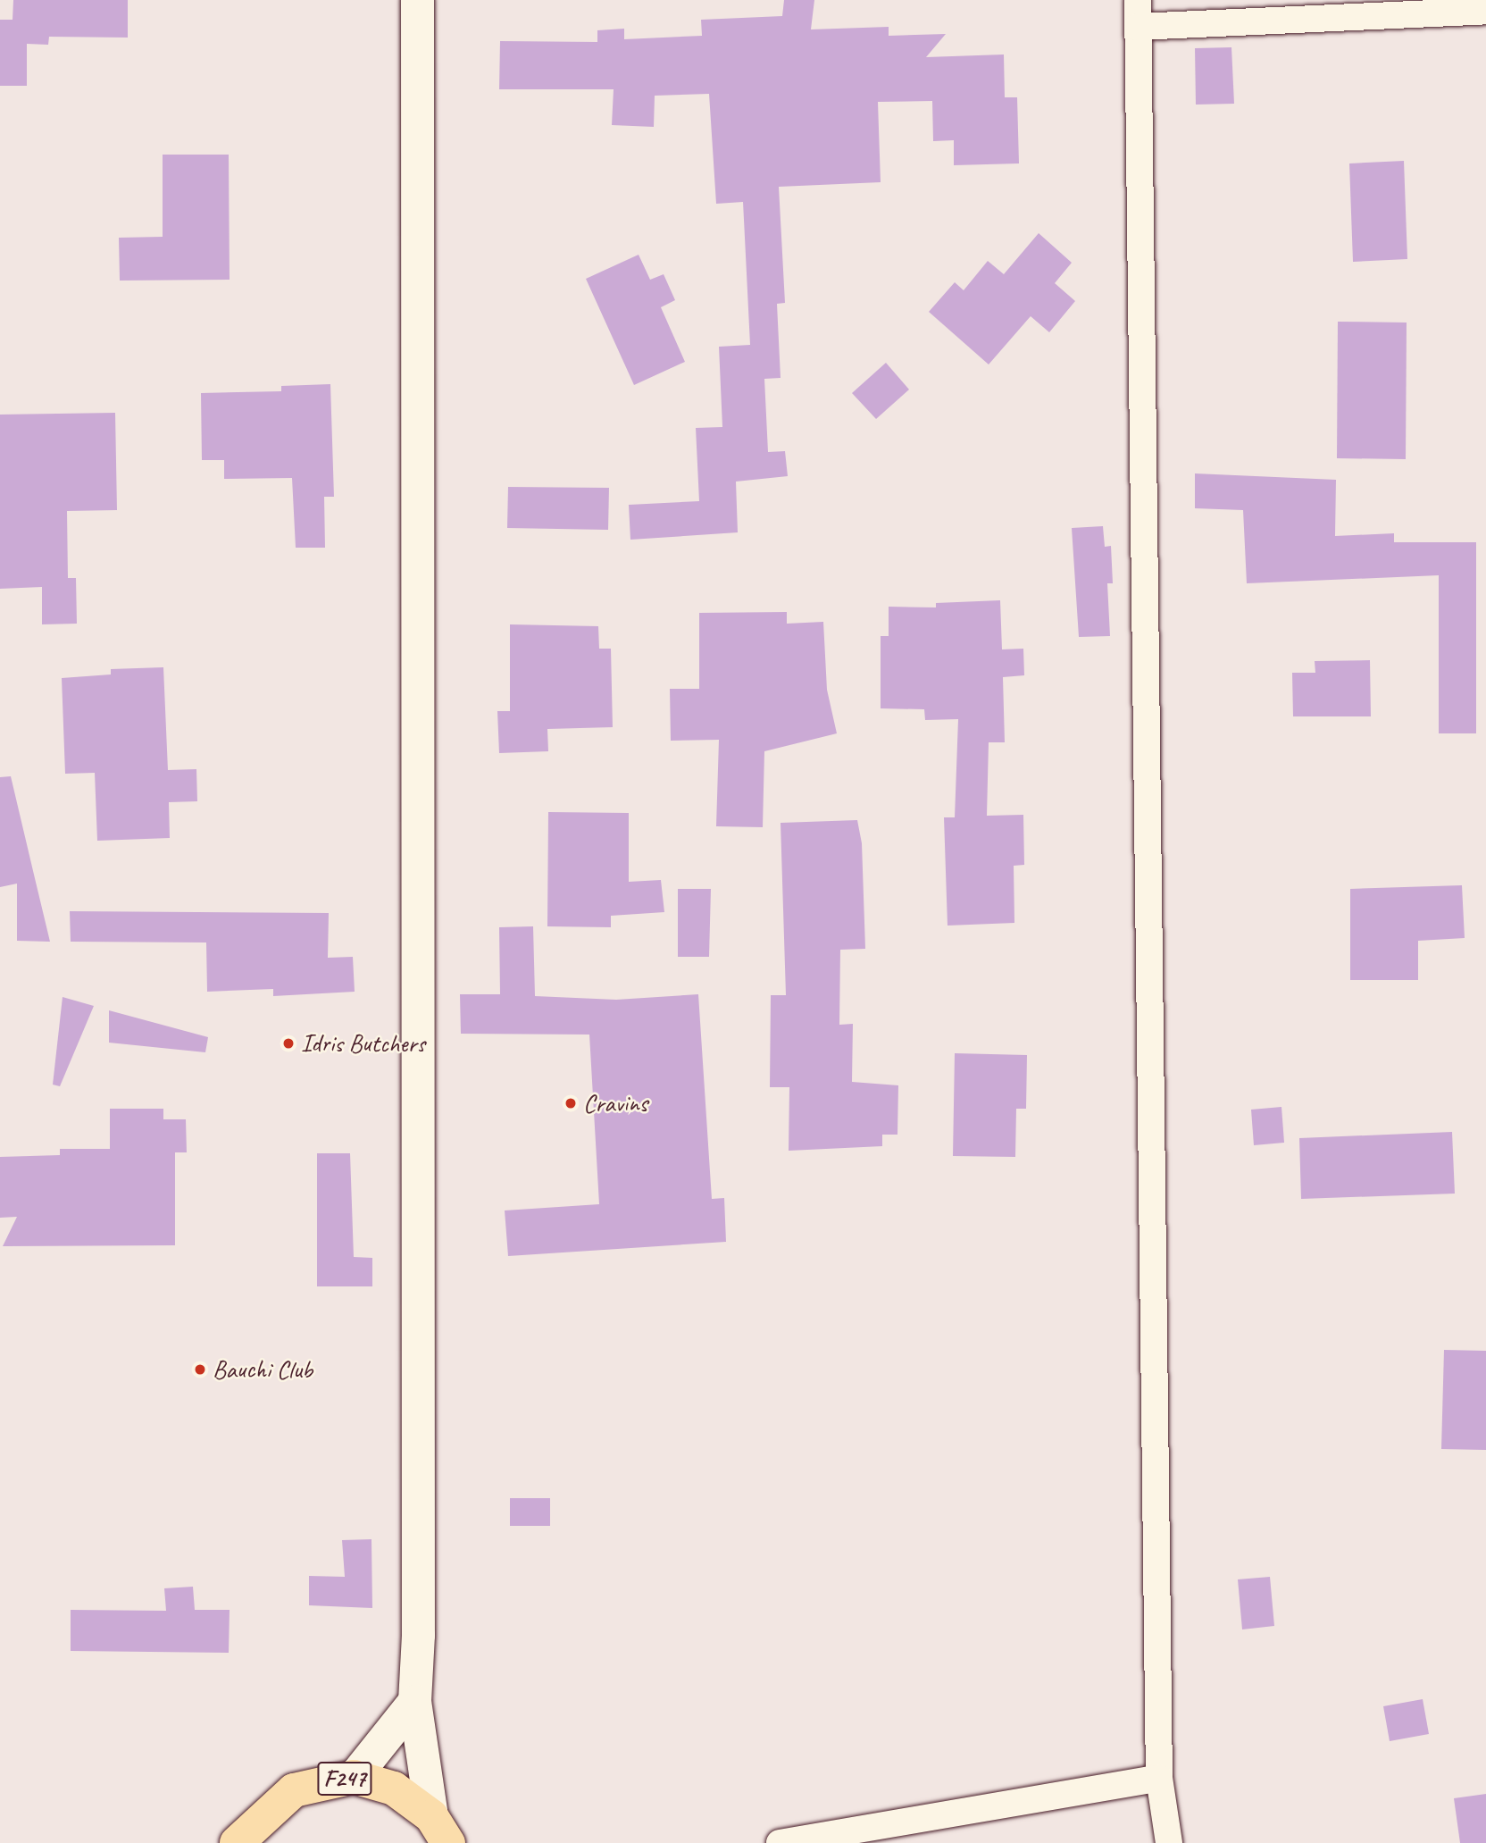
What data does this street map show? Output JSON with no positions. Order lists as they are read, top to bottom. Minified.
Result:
{"streets":{"main road":["F247"]},"places":["Idris Butchers","Cravins","Bauchi Club"]}
